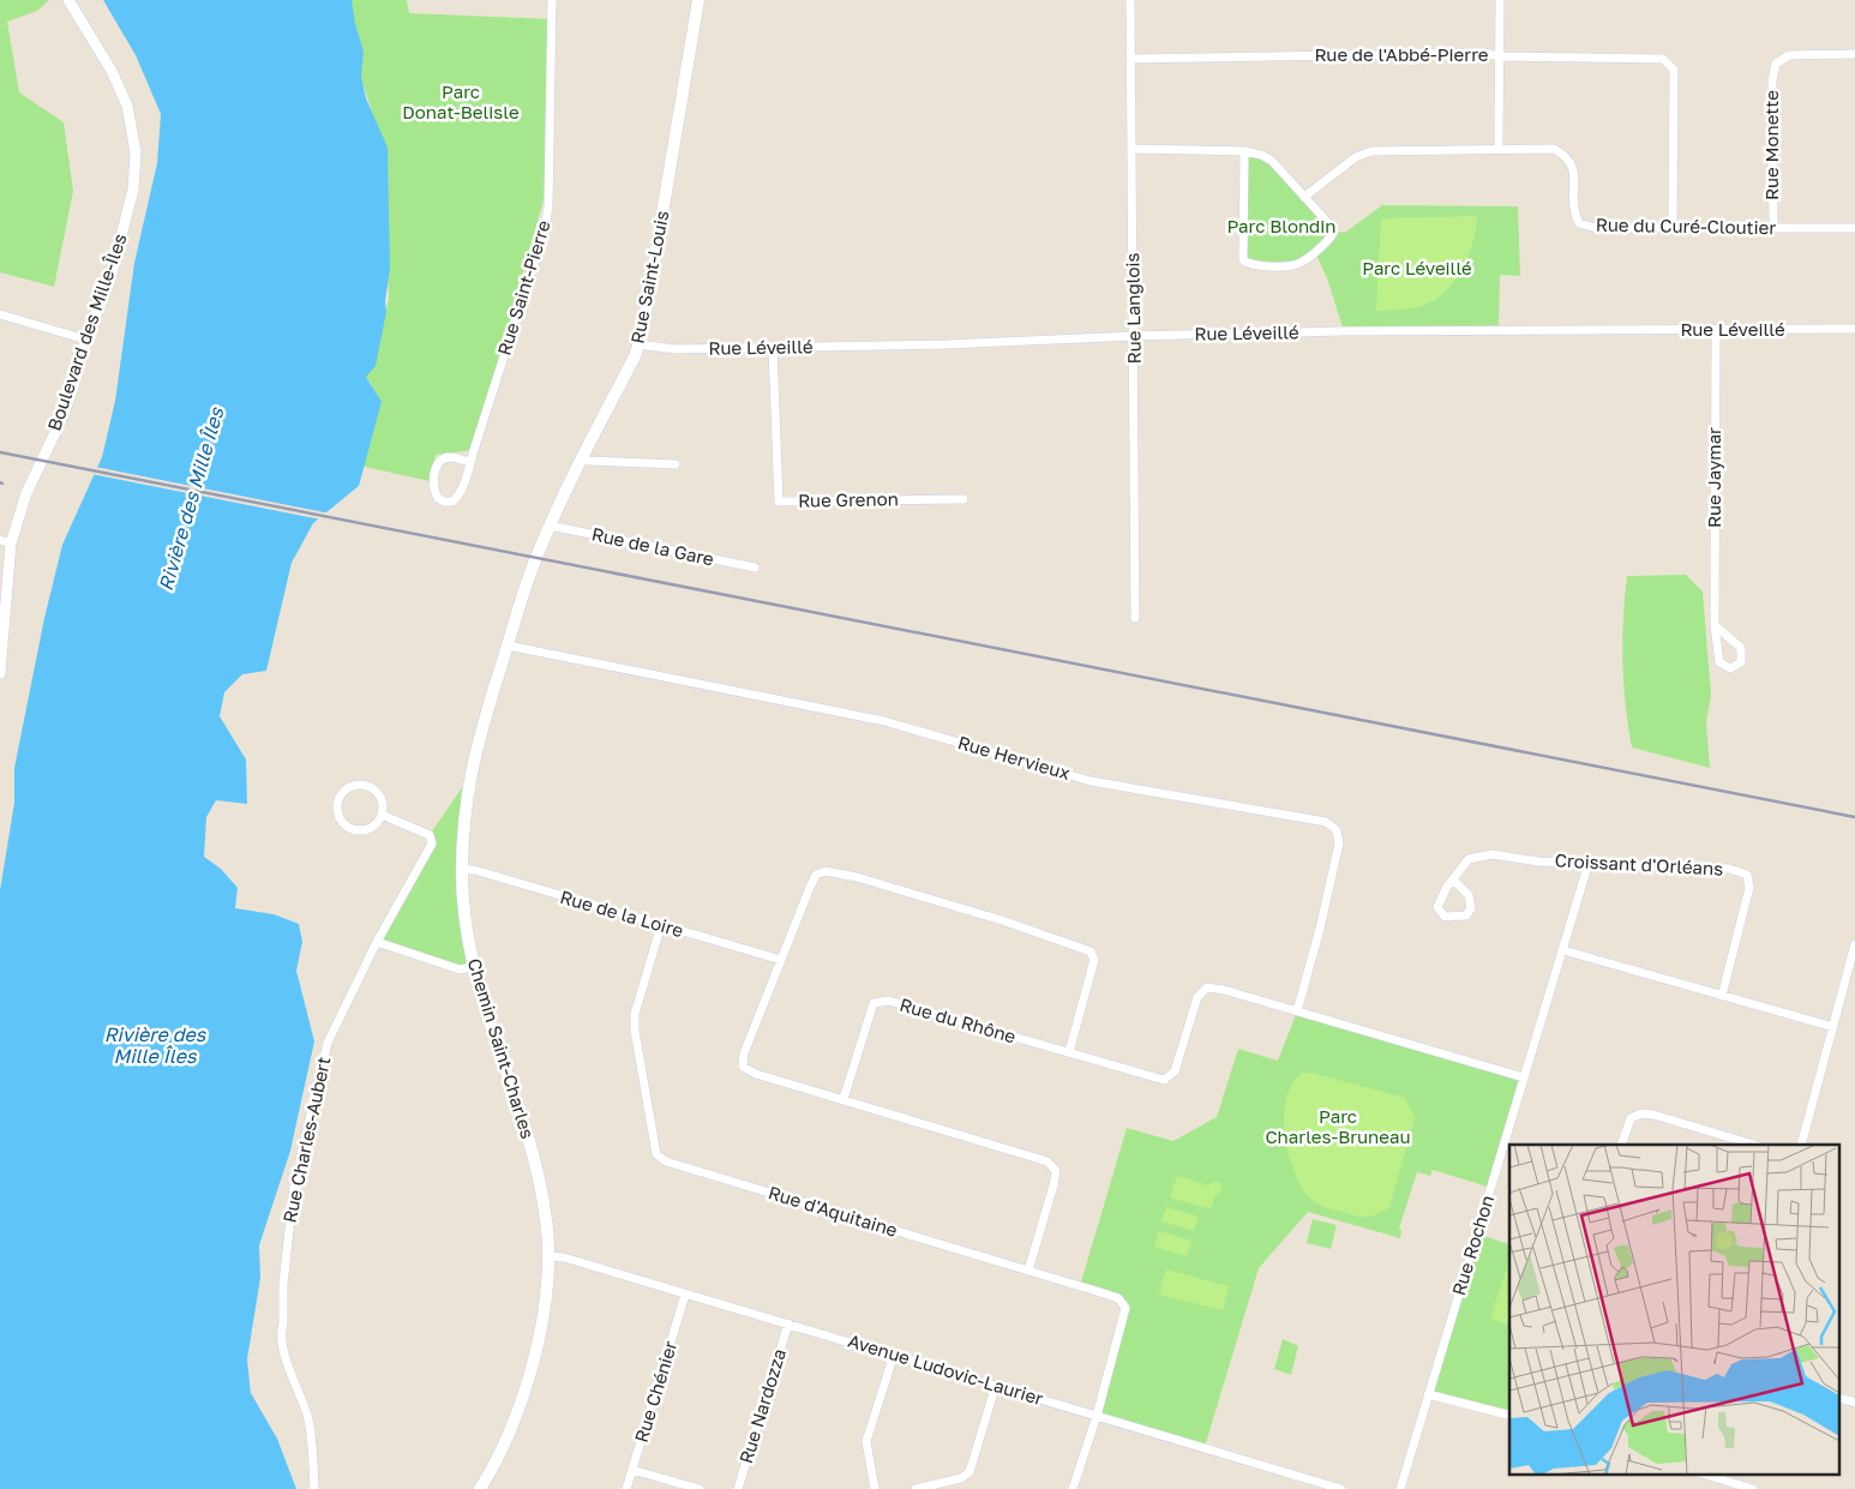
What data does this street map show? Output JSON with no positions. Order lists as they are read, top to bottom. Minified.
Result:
{"streets":{"main road":["Rue Saint-Louis","Chemin Saint-Charles"],"street":["Rue de l'Abbé-Pierre","Rue Monette","Rue du Curé-Cloutier","Rue Saint-Pierre","Rue Langlois","Rue Léveillé","Boulevard des Mille-Îles","Rue Jaymar","Rue Grenon","Rue de la Gare","Rue Hervieux","Croissant d'Orléans","Rue de la Loire","Rue du Rhône","Rue Charles-Aubert","Rue d'Aquitaine","Rue Rochon","Avenue Ludovic-Laurier","Rue Chénier","Rue Nardozza"]},"crossings":[["Rue de l'Abbé-Pierre","Rue du Curé-Cloutier"],["Rue de l'Abbé-Pierre","Rue Langlois"],["Rue Monette","Rue du Curé-Cloutier"],["Rue Saint-Louis","Rue Léveillé"],["Rue Saint-Louis","Rue de la Gare"],["Rue Saint-Louis","Chemin Saint-Charles"],["Rue Langlois","Rue Léveillé"],["Rue Léveillé","Rue Jaymar"],["Rue Léveillé","Rue Grenon"],["Rue de la Gare","Chemin Saint-Charles"],["Rue Hervieux","Chemin Saint-Charles"],["Croissant d'Orléans","Rue Rochon"],["Rue de la Loire","Chemin Saint-Charles"],["Rue de la Loire","Rue d'Aquitaine"],["Chemin Saint-Charles","Avenue Ludovic-Laurier"],["Rue d'Aquitaine","Avenue Ludovic-Laurier"],["Avenue Ludovic-Laurier","Rue Chénier"],["Avenue Ludovic-Laurier","Rue Nardozza"]],"water":["Rivière des Mille Îles"],"parks":["Parc Donat-Belisle","Parc Blondin","Parc Léveillé","Parc Charles-Bruneau"]}
